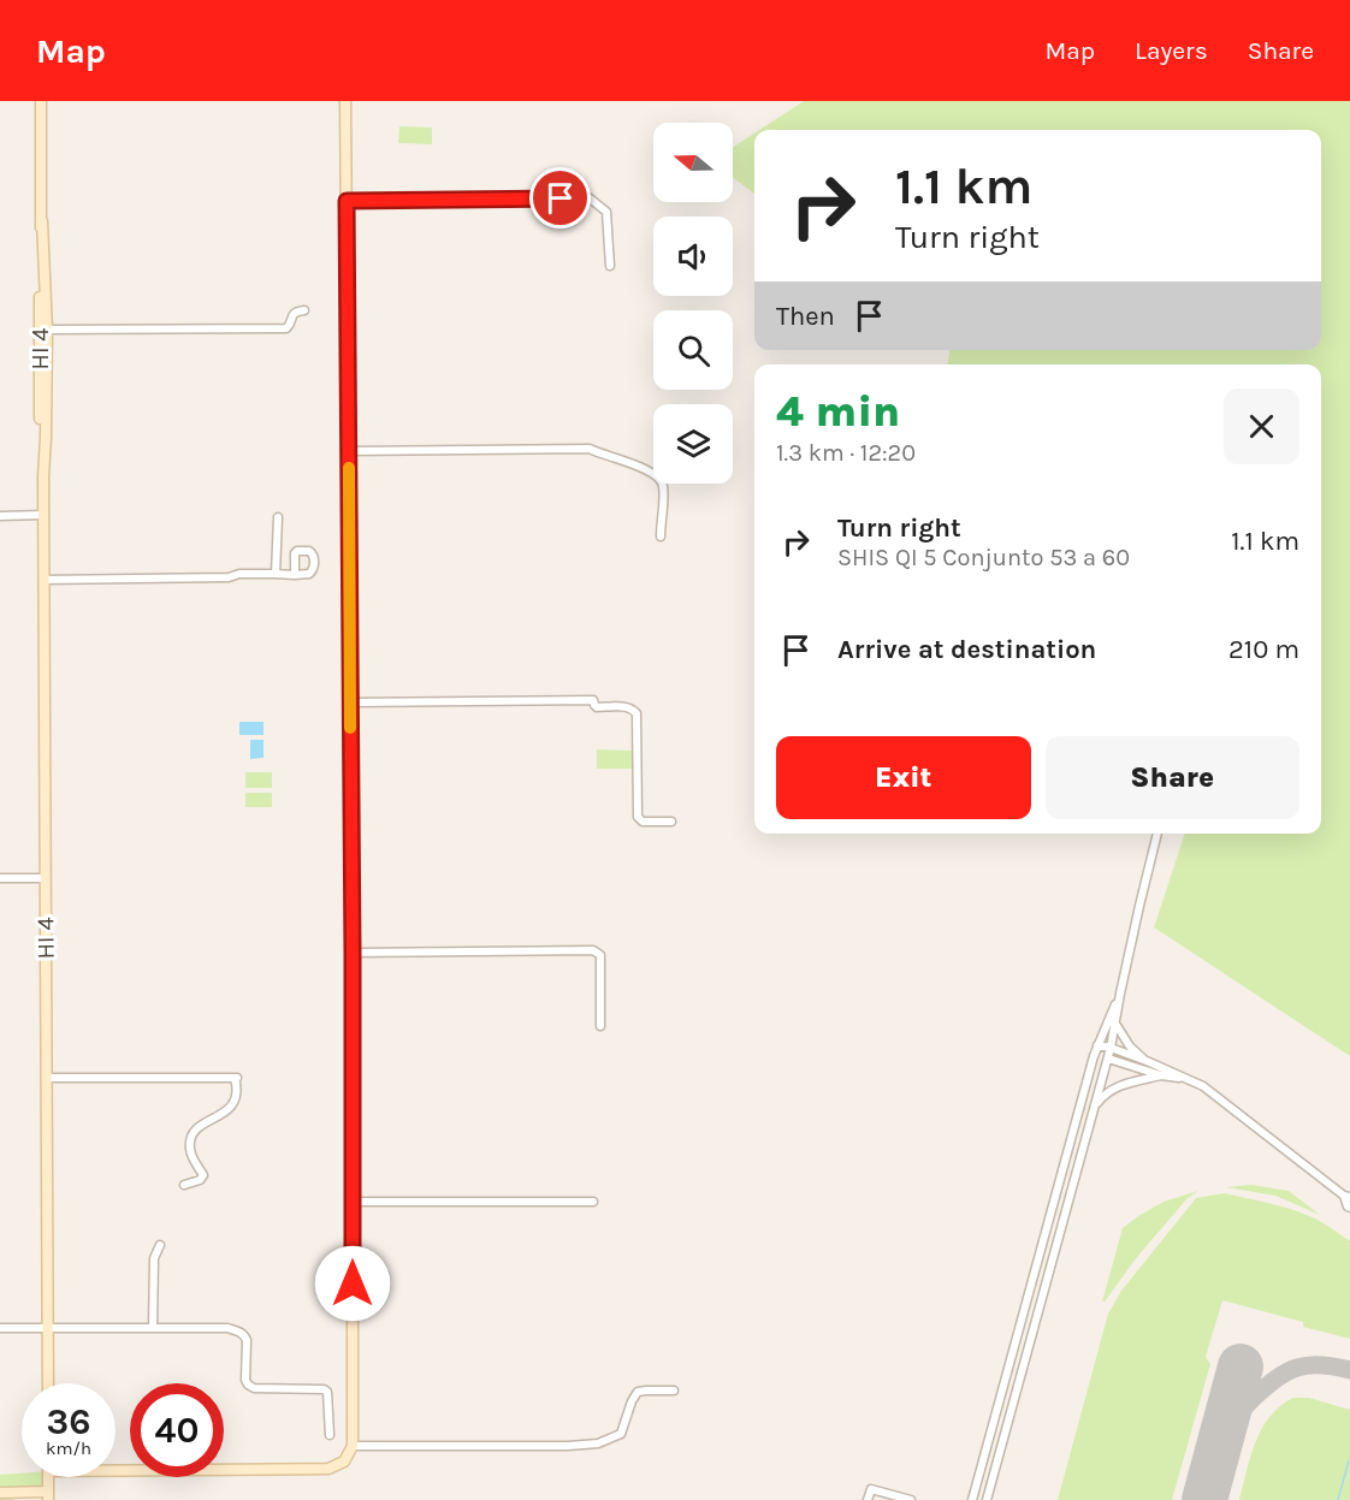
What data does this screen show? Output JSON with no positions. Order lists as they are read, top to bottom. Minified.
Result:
{"streets":{"street":["HI 4"]},"north":"left","page":{"header":"Map","nav":["Map","Layers","Share"],"turn":["1.1 km","Turn right"],"then":"Then","heading":["4 min","1.3 km · 12:20"],"list":[{"name":"Turn right","note":"SHIS QI 5 Conjunto 53 a 60","value":"1.1 km"},{"name":"Arrive at destination","value":"210 m"}],"buttons":["Exit","Share"],"speed":"36 km/h","limit":"40"}}
